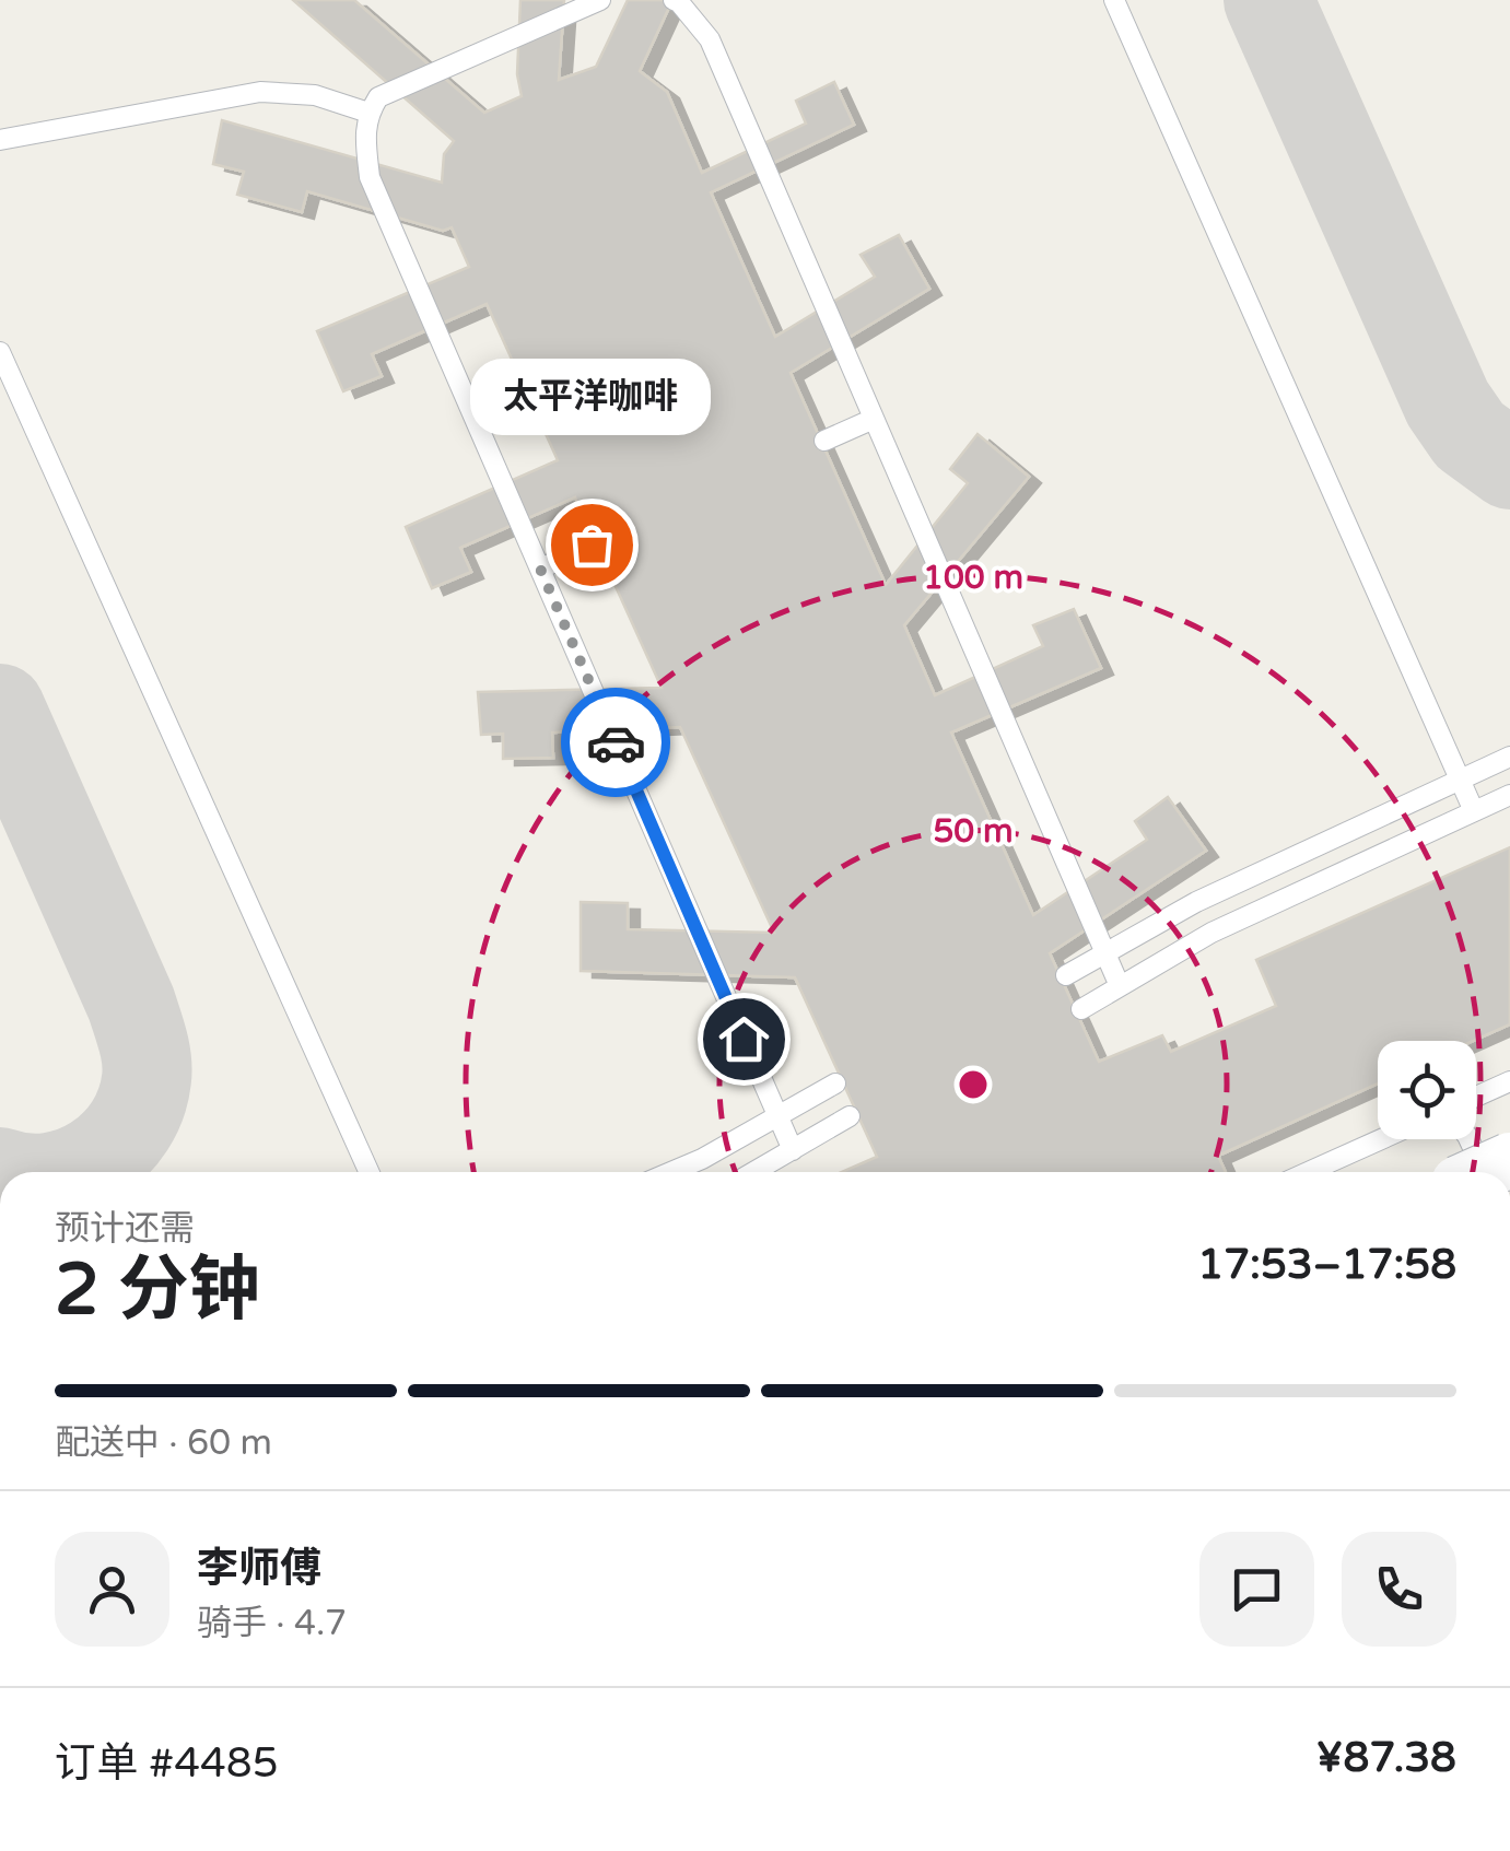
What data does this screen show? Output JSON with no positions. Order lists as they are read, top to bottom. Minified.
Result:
{"places":["太平洋咖啡"],"page":{"bubble":"太平洋咖啡","heading":["2 分钟","预计还需","17:53–17:58"],"panel":["李师傅","骑手 · 4.7","订单 #4485","¥87.38"],"bar":"配送中 · 60 m"},"rings":["100 m","50 m"]}
